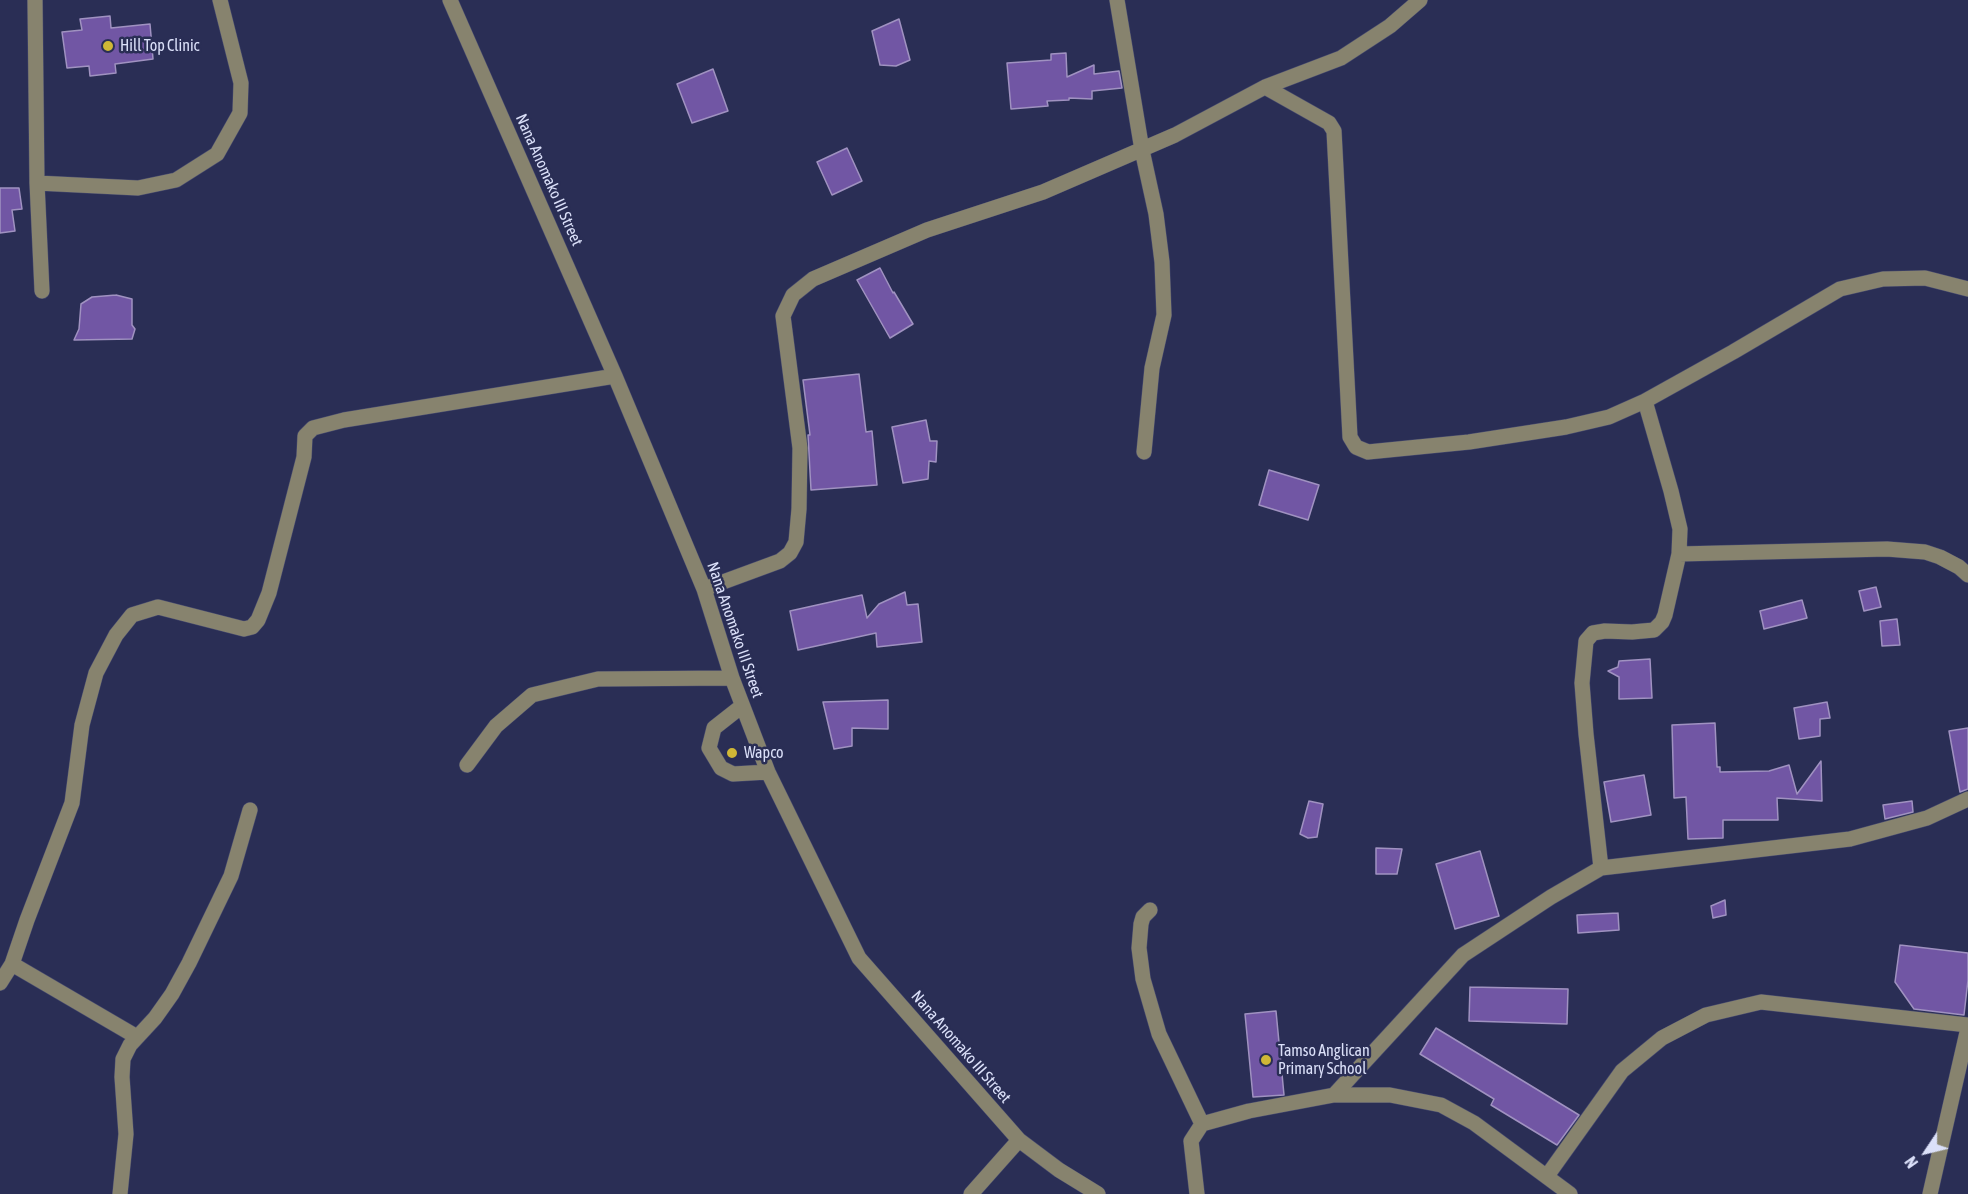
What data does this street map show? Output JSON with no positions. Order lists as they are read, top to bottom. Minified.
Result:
{"streets":{"street":["Nana Anomako III Street"]},"places":["Hill Top Clinic","Wapco","Tamso Anglican Primary School"],"north":"bottom left"}
